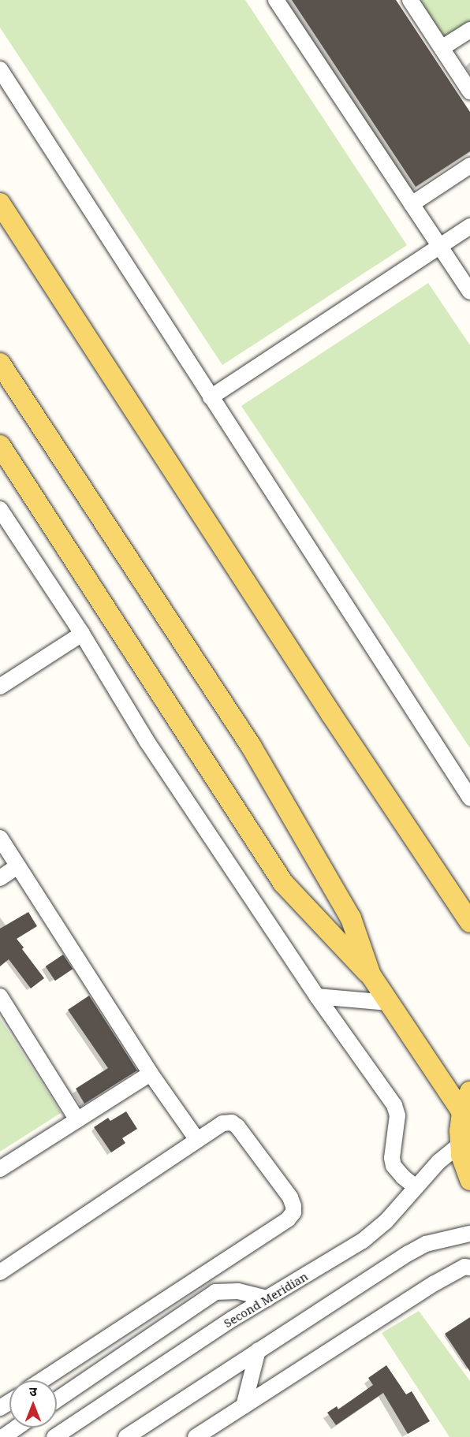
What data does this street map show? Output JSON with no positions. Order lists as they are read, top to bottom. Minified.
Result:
{"streets":{"street":["Second Meridian"]},"north":"top"}
